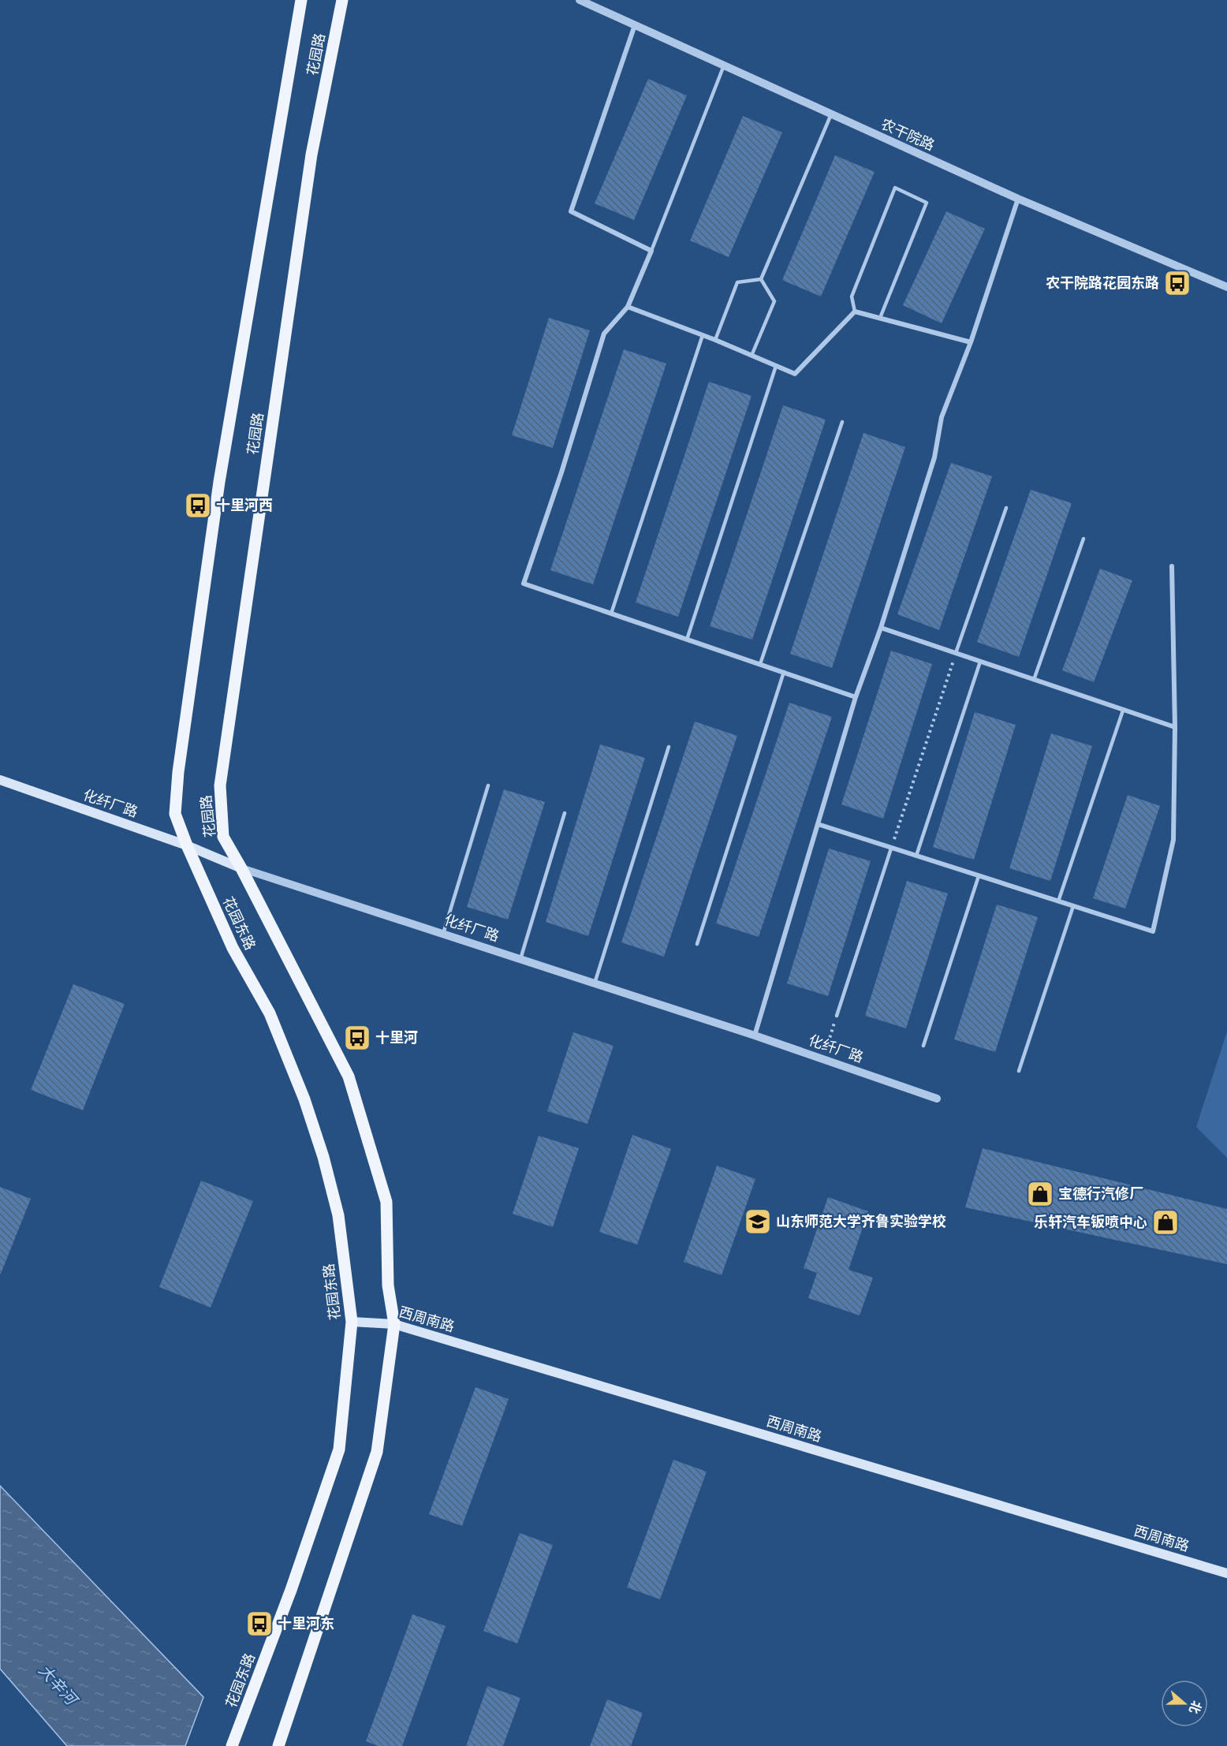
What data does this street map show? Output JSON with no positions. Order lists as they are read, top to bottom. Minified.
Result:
{"streets":{"main road":["花园路","化纤厂路","花园东路","西周南路"],"street":["农干院路"]},"crossings":[["花园路","化纤厂路"],["花园路","花园东路"],["化纤厂路","花园东路"],["花园东路","西周南路"]],"water":["大辛河"],"places":{"bus stop":["农干院路花园东路","十里河西","十里河","十里河东"],"shop":["宝德行汽修厂","乐轩汽车钣喷中心"],"school or university":["山东师范大学齐鲁实验学校"]},"north":"right"}
